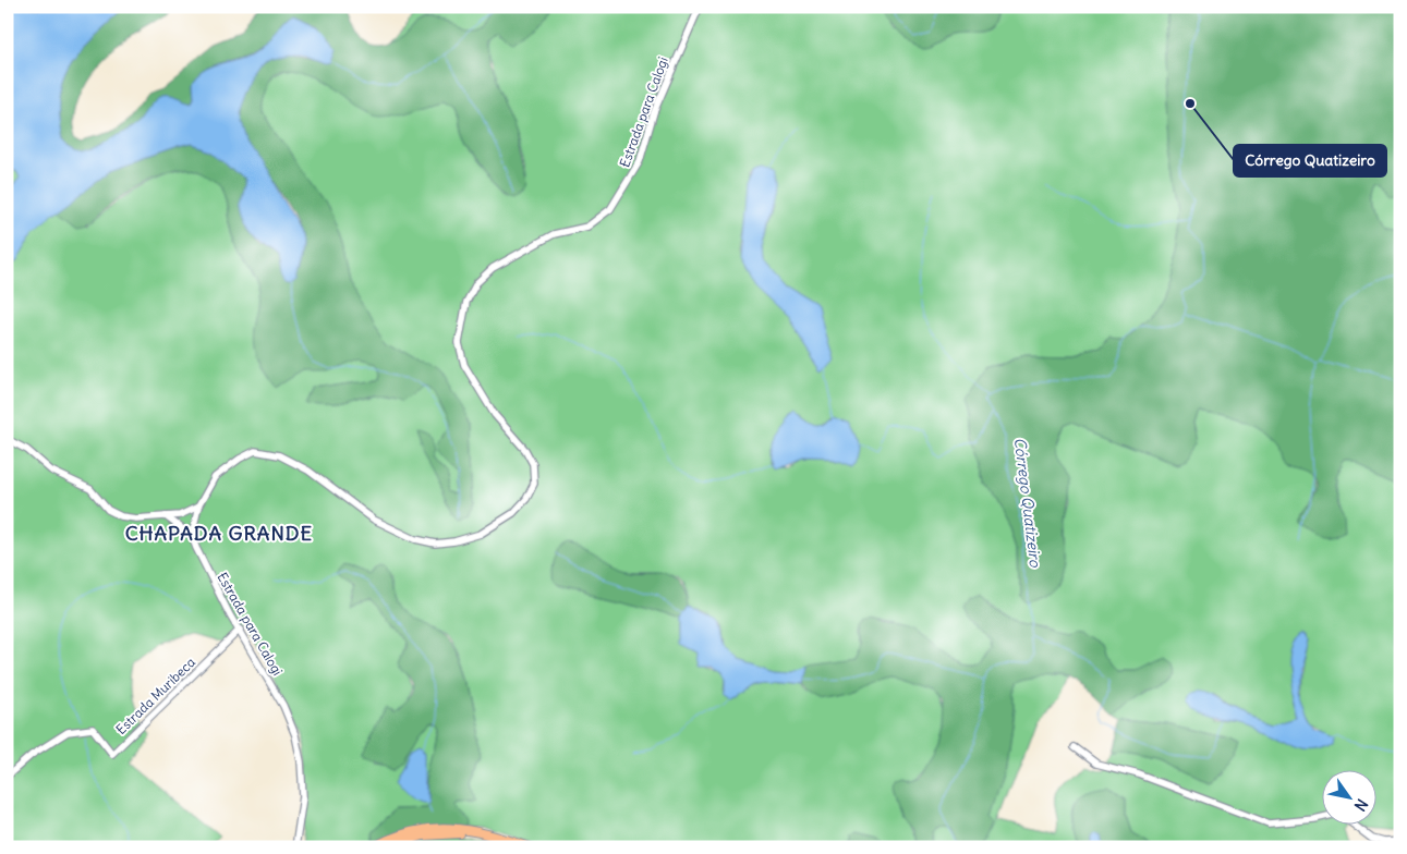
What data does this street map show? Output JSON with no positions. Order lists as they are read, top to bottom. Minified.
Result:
{"streets":{"street":["Estrada para Calogi","Estrada Muribeca"]},"crossings":[["Estrada para Calogi","Estrada Muribeca"]],"districts":["CHAPADA GRANDE"],"water":["Córrego Quatizeiro"],"places":["Córrego Quatizeiro"],"north":"bottom right"}
